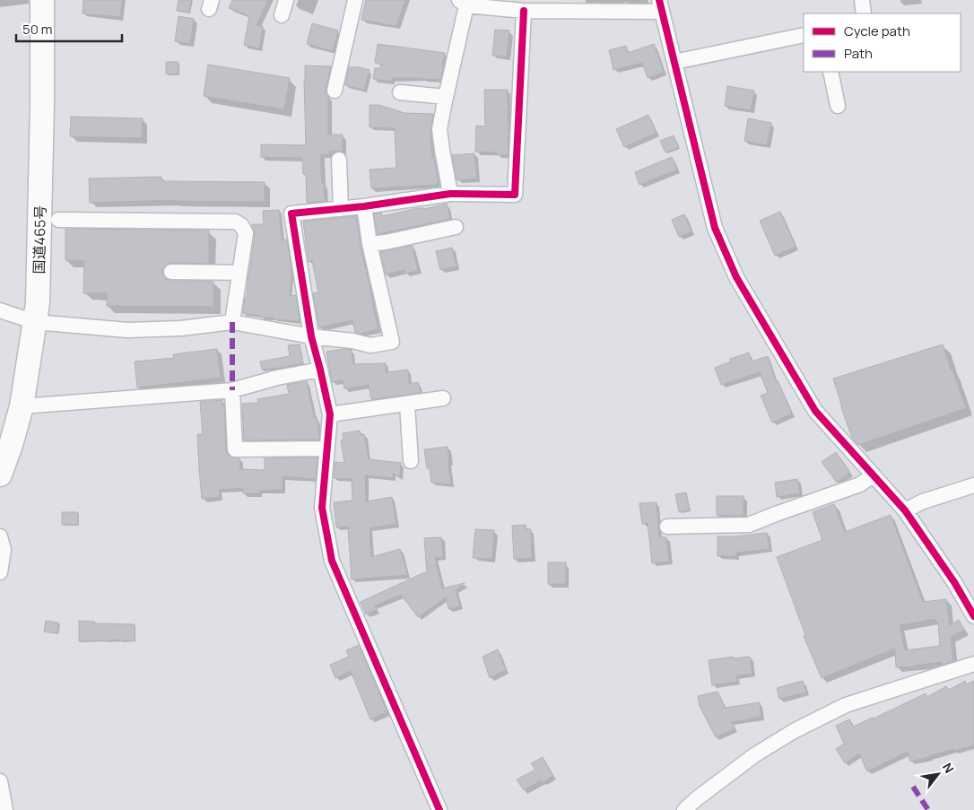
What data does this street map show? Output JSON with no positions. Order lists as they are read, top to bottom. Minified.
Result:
{"streets":{"highway":["国道465号"]},"legend":["Cycle path","Path"],"scale_bar":"50 m","north":"top right"}
